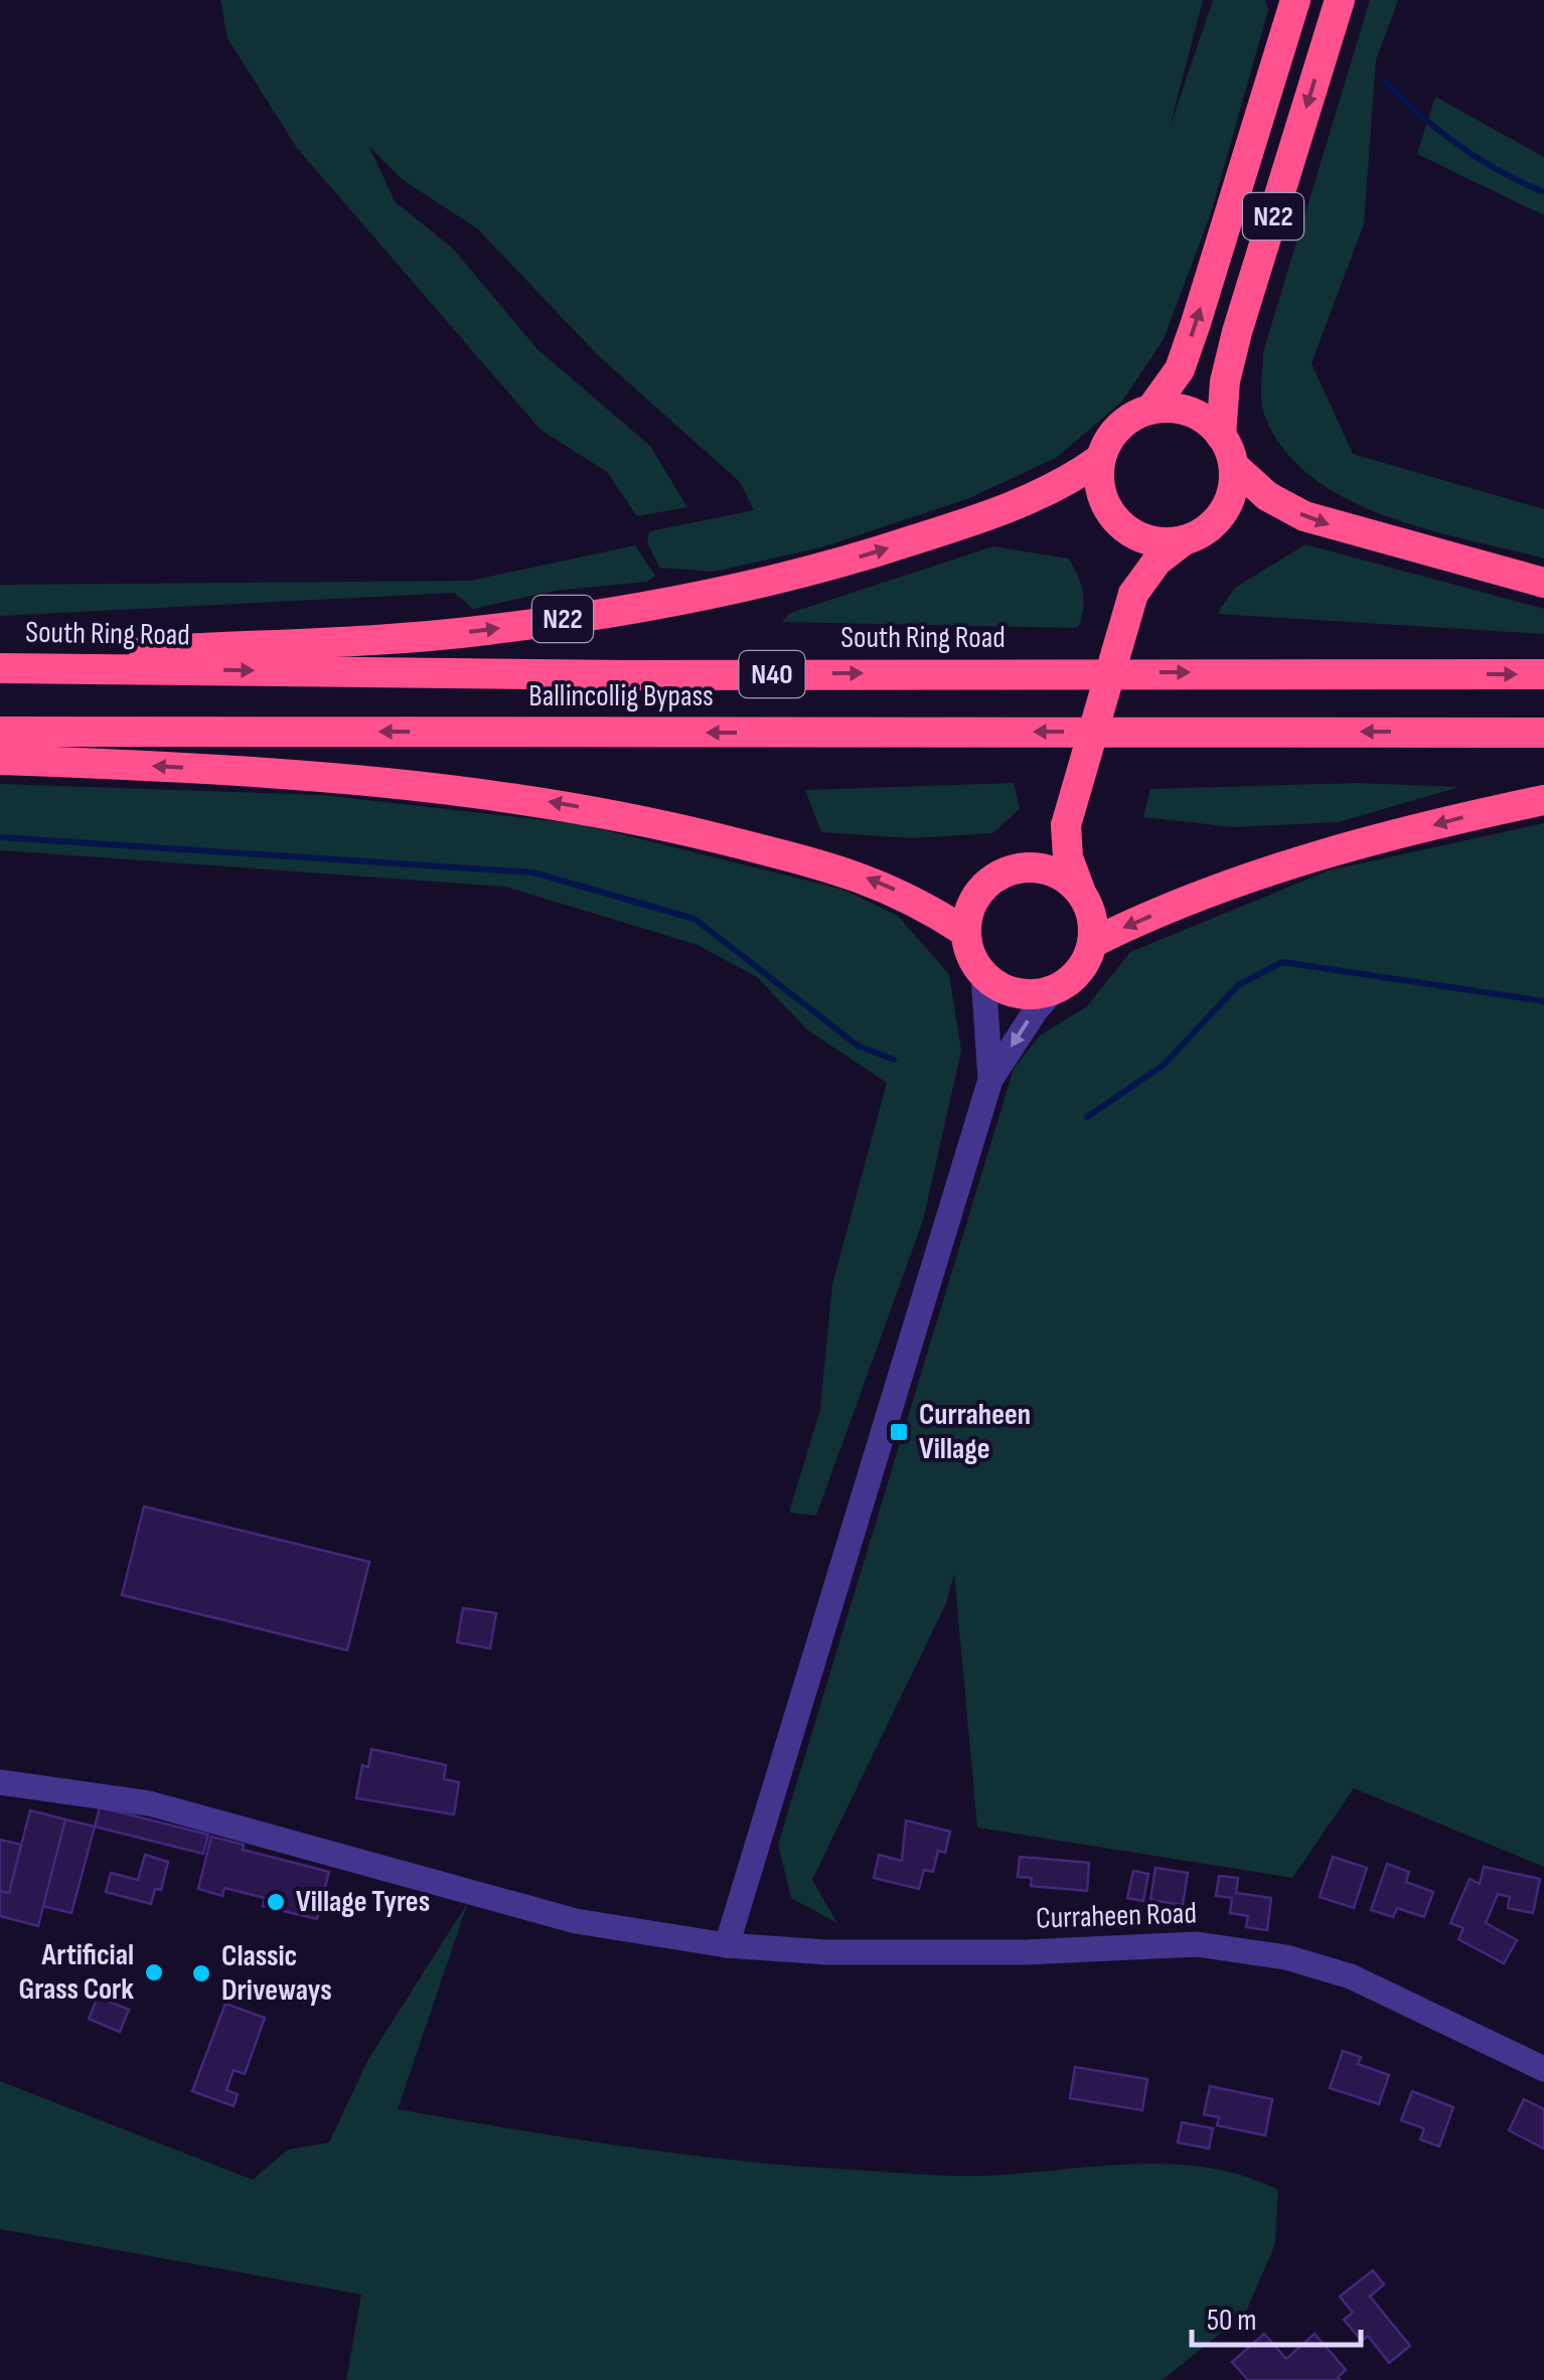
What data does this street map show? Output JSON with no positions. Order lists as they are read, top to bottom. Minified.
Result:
{"streets":{"highway":["N22","South Ring Road","N40","Ballincollig Bypass"],"street":["Curraheen Road"]},"crossings":[["N22","South Ring Road"]],"places":{"transit":["Curraheen Village"],"other":["Village Tyres","Artificial Grass Cork","Classic Driveways"]},"scale_bar":"50 m"}
